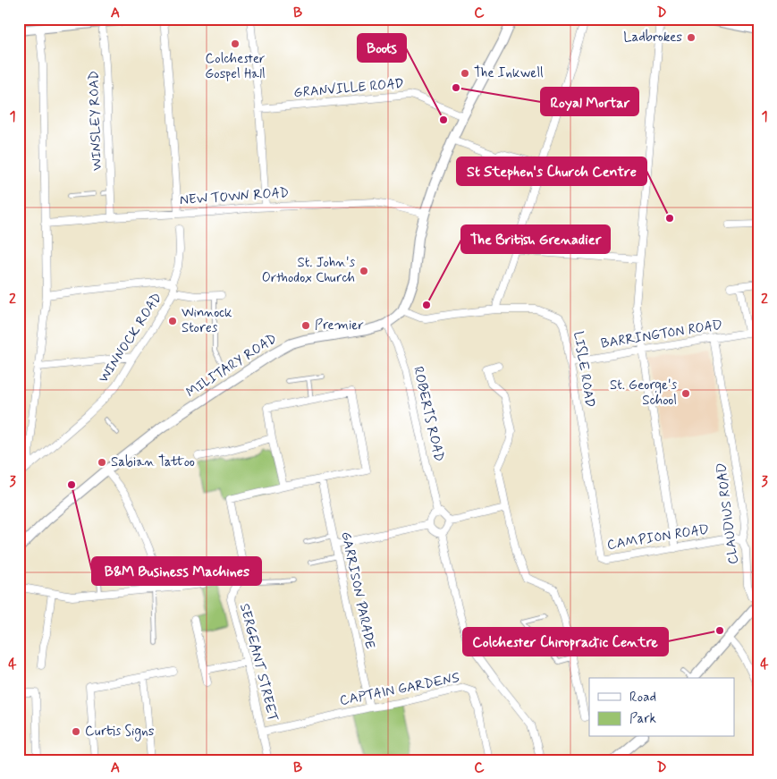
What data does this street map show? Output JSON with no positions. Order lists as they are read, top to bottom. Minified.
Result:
{"streets":{"street":["GRANVILLE ROAD","WINSLEY ROAD","NEW TOWN ROAD","BARRINGTON ROAD","WINNOCK ROAD","MILITARY ROAD","LISLE ROAD","ROBERTS ROAD","CLAUDIUS ROAD","CAMPION ROAD","GARRISON PARADE","SERGEANT STREET","CAPTAIN GARDENS"]},"crossings":[["GRANVILLE ROAD","MILITARY ROAD"],["WINSLEY ROAD","NEW TOWN ROAD"],["NEW TOWN ROAD","MILITARY ROAD"],["BARRINGTON ROAD","LISLE ROAD"],["BARRINGTON ROAD","CLAUDIUS ROAD"],["MILITARY ROAD","LISLE ROAD"],["MILITARY ROAD","ROBERTS ROAD"],["LISLE ROAD","CAMPION ROAD"],["CLAUDIUS ROAD","CAMPION ROAD"],["GARRISON PARADE","CAPTAIN GARDENS"],["SERGEANT STREET","CAPTAIN GARDENS"]],"places":["Ladbrokes","Colchester Gospel Hall","The Inkwell","Royal Mortar","Boots","St Stephen's Church Centre","St. John's Orthodox Church","The British Grenadier","Winnock Stores","Premier","St. George's School","Sabian Tattoo","B&M Business Machines","Colchester Chiropractic Centre","Curtis Signs"],"legend":["Road","Park"],"grid":{"columns":["A","B","C","D"],"rows":["1","2","3","4"]}}
